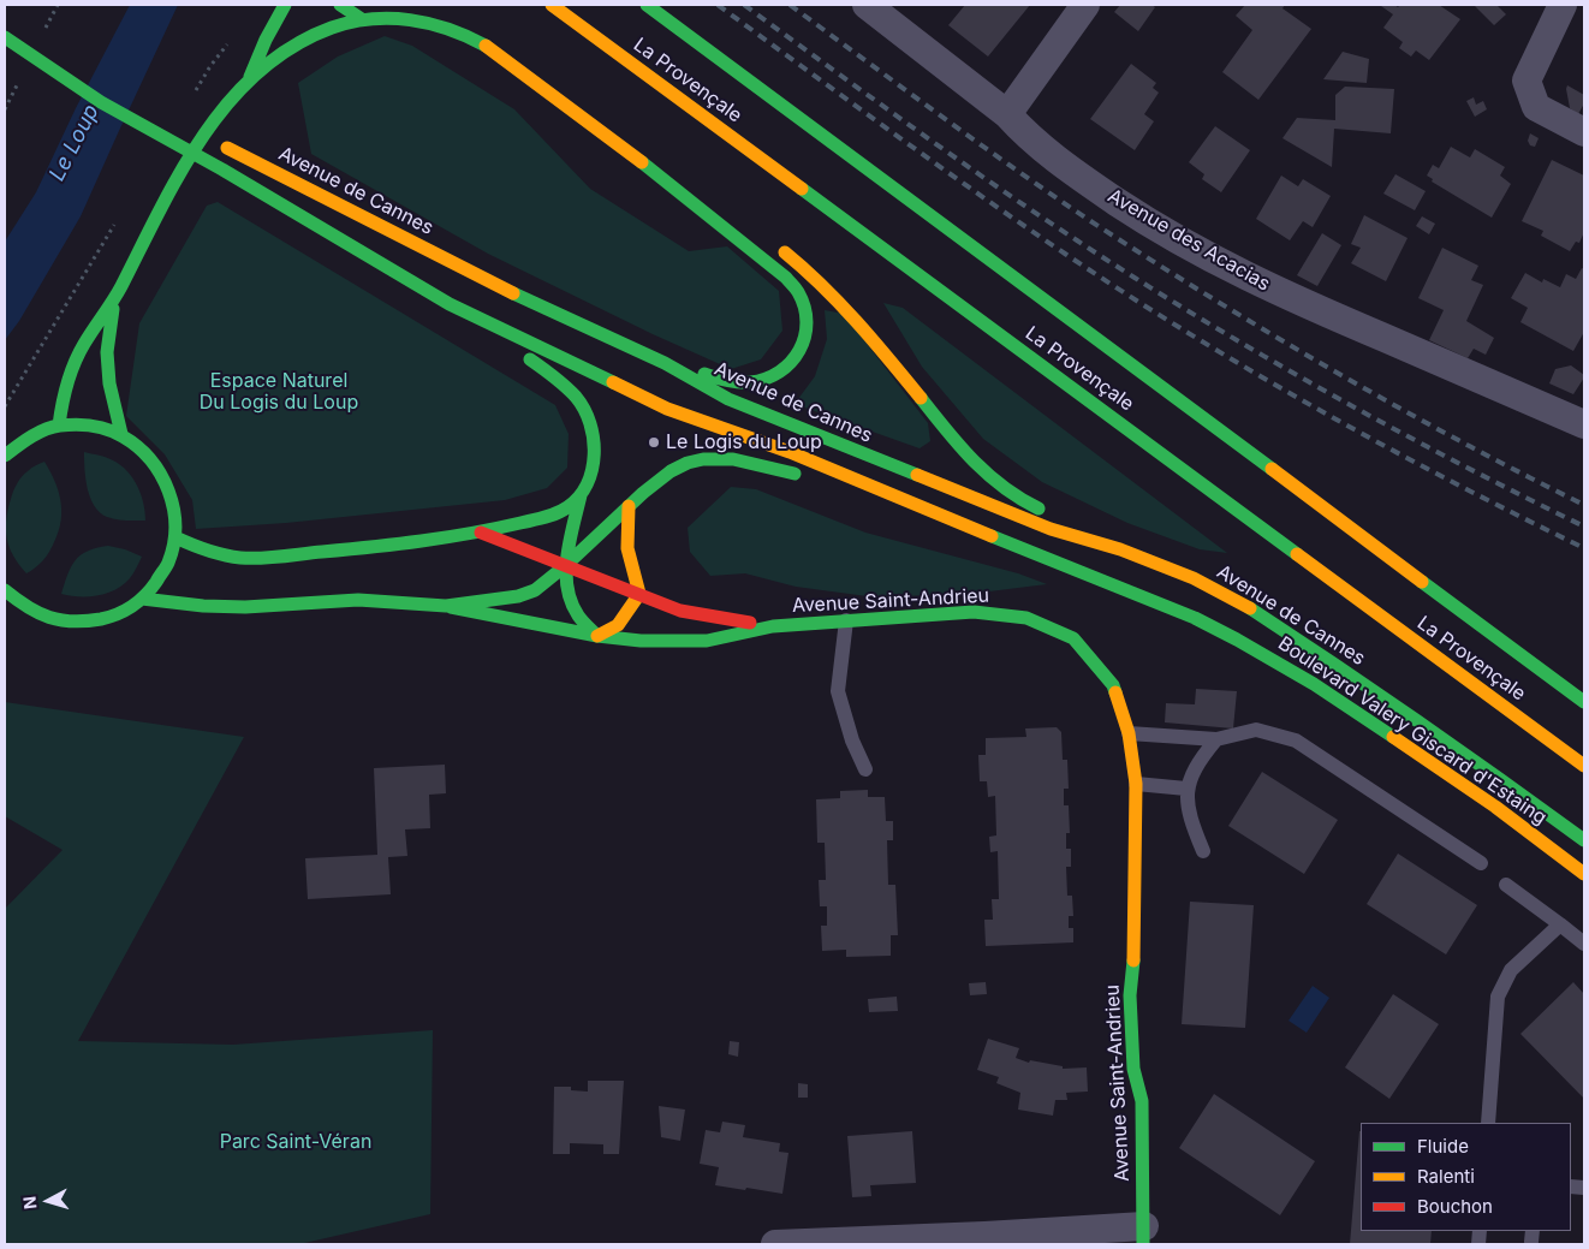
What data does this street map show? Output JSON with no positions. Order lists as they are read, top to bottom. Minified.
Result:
{"streets":{"main road":["La Provençale","Avenue de Cannes","Avenue Saint-Andrieu","Boulevard Valery Giscard d'Estaing"],"street":["Avenue des Acacias"]},"crossings":[["Avenue de Cannes","Boulevard Valery Giscard d'Estaing"]],"water":["Le Loup"],"parks":["Espace Naturel Du Logis du Loup","Parc Saint-Véran"],"places":["Le Logis du Loup"],"legend":["Fluide","Ralenti","Bouchon"],"north":"left"}
